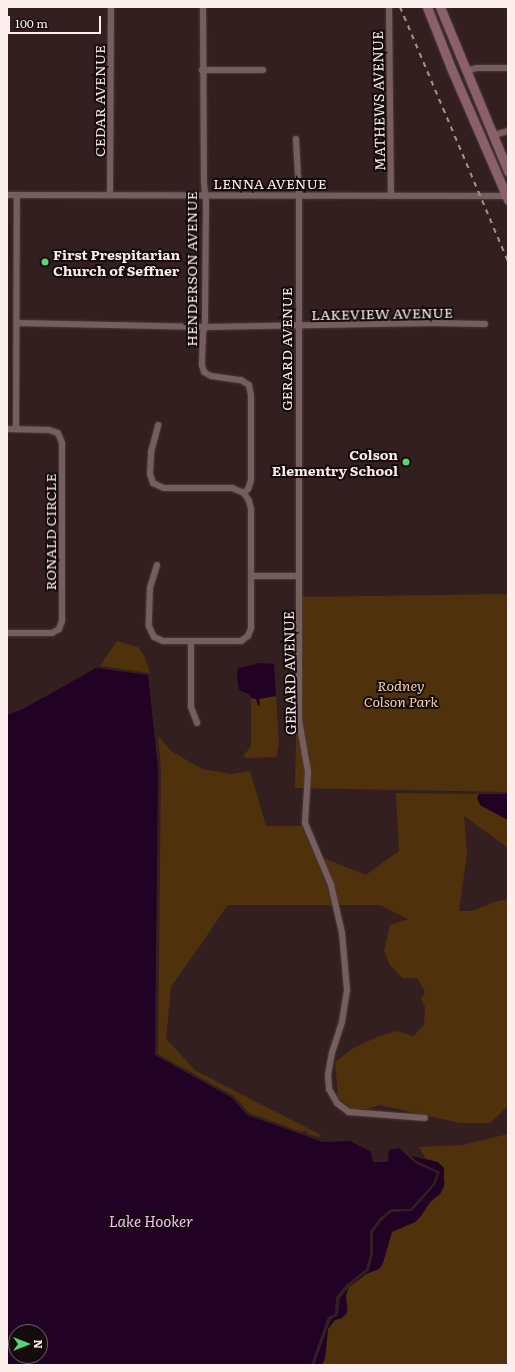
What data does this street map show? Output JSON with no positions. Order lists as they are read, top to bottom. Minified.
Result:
{"streets":{"street":["CEDAR AVENUE","MATHEWS AVENUE","LENNA AVENUE","HENDERSON AVENUE","LAKEVIEW AVENUE","GERARD AVENUE","RONALD CIRCLE"]},"crossings":[["CEDAR AVENUE","LENNA AVENUE"],["MATHEWS AVENUE","LENNA AVENUE"],["LENNA AVENUE","HENDERSON AVENUE"],["LENNA AVENUE","GERARD AVENUE"],["HENDERSON AVENUE","LAKEVIEW AVENUE"],["LAKEVIEW AVENUE","GERARD AVENUE"]],"water":["Lake Hooker"],"parks":["Rodney Colson Park"],"places":["First Prespitarian Church of Seffner","Colson Elementry School"],"scale_bar":"100 m","north":"right"}
